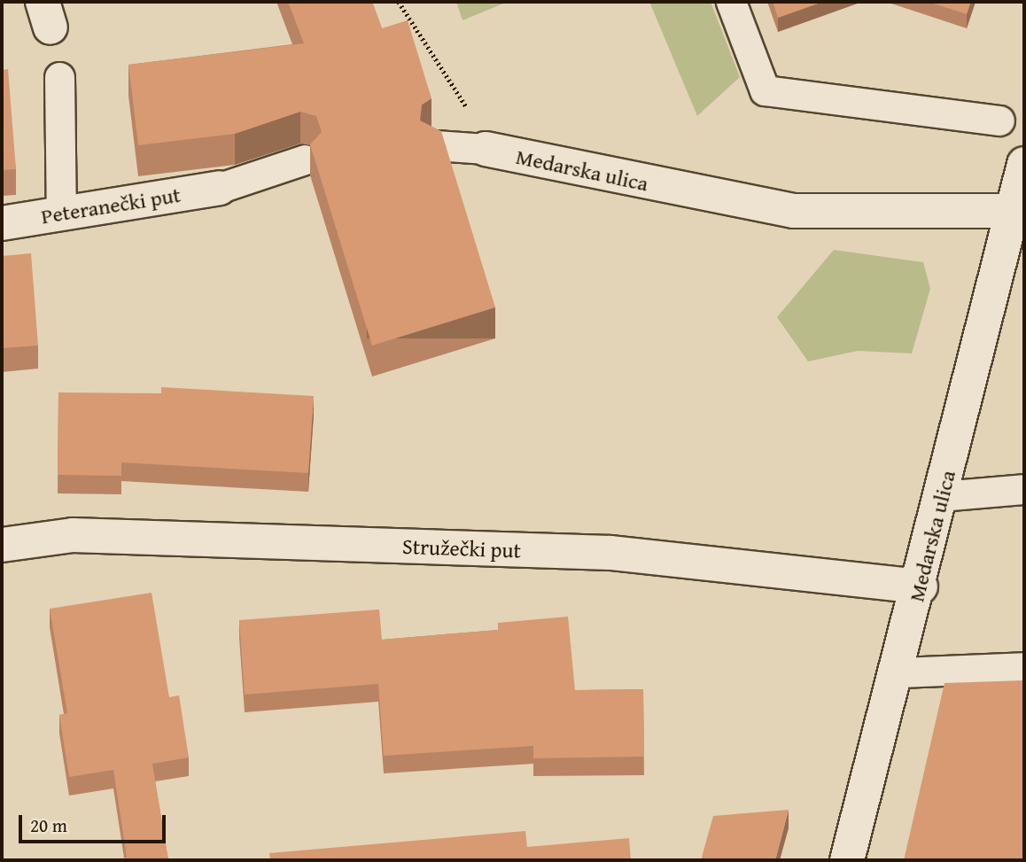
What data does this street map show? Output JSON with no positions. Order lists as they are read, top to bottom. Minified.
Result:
{"streets":{"street":["Medarska ulica","Peteranečki put","Stružečki put"]},"crossings":[["Medarska ulica","Stružečki put"]],"scale_bar":"20 m"}
